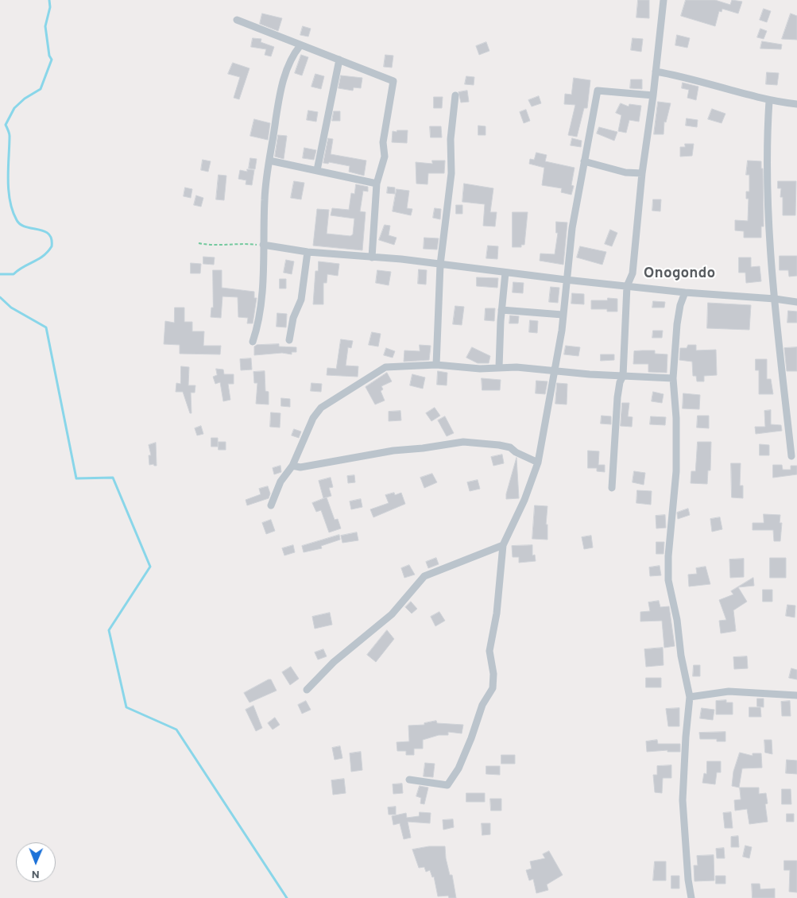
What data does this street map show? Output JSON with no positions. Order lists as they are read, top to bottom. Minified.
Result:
{"districts":["Onogondo"],"north":"bottom"}
